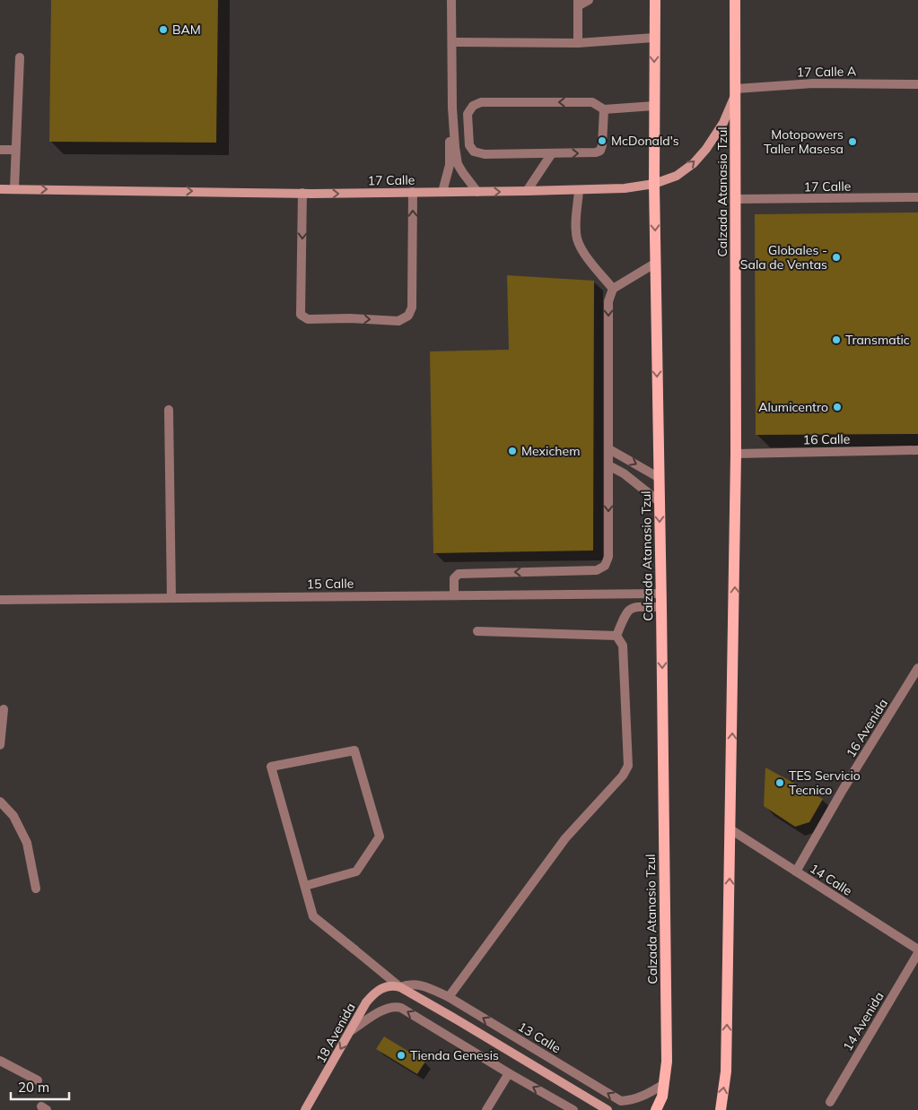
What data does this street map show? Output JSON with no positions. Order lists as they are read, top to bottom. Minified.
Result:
{"streets":{"main road":["Calzada Atanasio Tzul"],"street":["17 Calle A","17 Calle","16 Calle","15 Calle","16 Avenida","14 Calle","14 Avenida","18 Avenida","13 Calle"]},"crossings":[["17 Calle A","17 Calle"],["17 Calle A","Calzada Atanasio Tzul"],["17 Calle","Calzada Atanasio Tzul"],["Calzada Atanasio Tzul","16 Calle"],["Calzada Atanasio Tzul","15 Calle"],["Calzada Atanasio Tzul","14 Calle"],["Calzada Atanasio Tzul","13 Calle"],["16 Avenida","14 Calle"],["18 Avenida","13 Calle"]],"one_way":["17 Calle","18 Avenida"],"places":["BAM","McDonald's","Motopowers Taller Masesa","Globales - Sala de Ventas","Transmatic","Alumicentro","Mexichem","TES Servicio Tecnico","Tienda Genesis"],"scale_bar":"20 m"}
